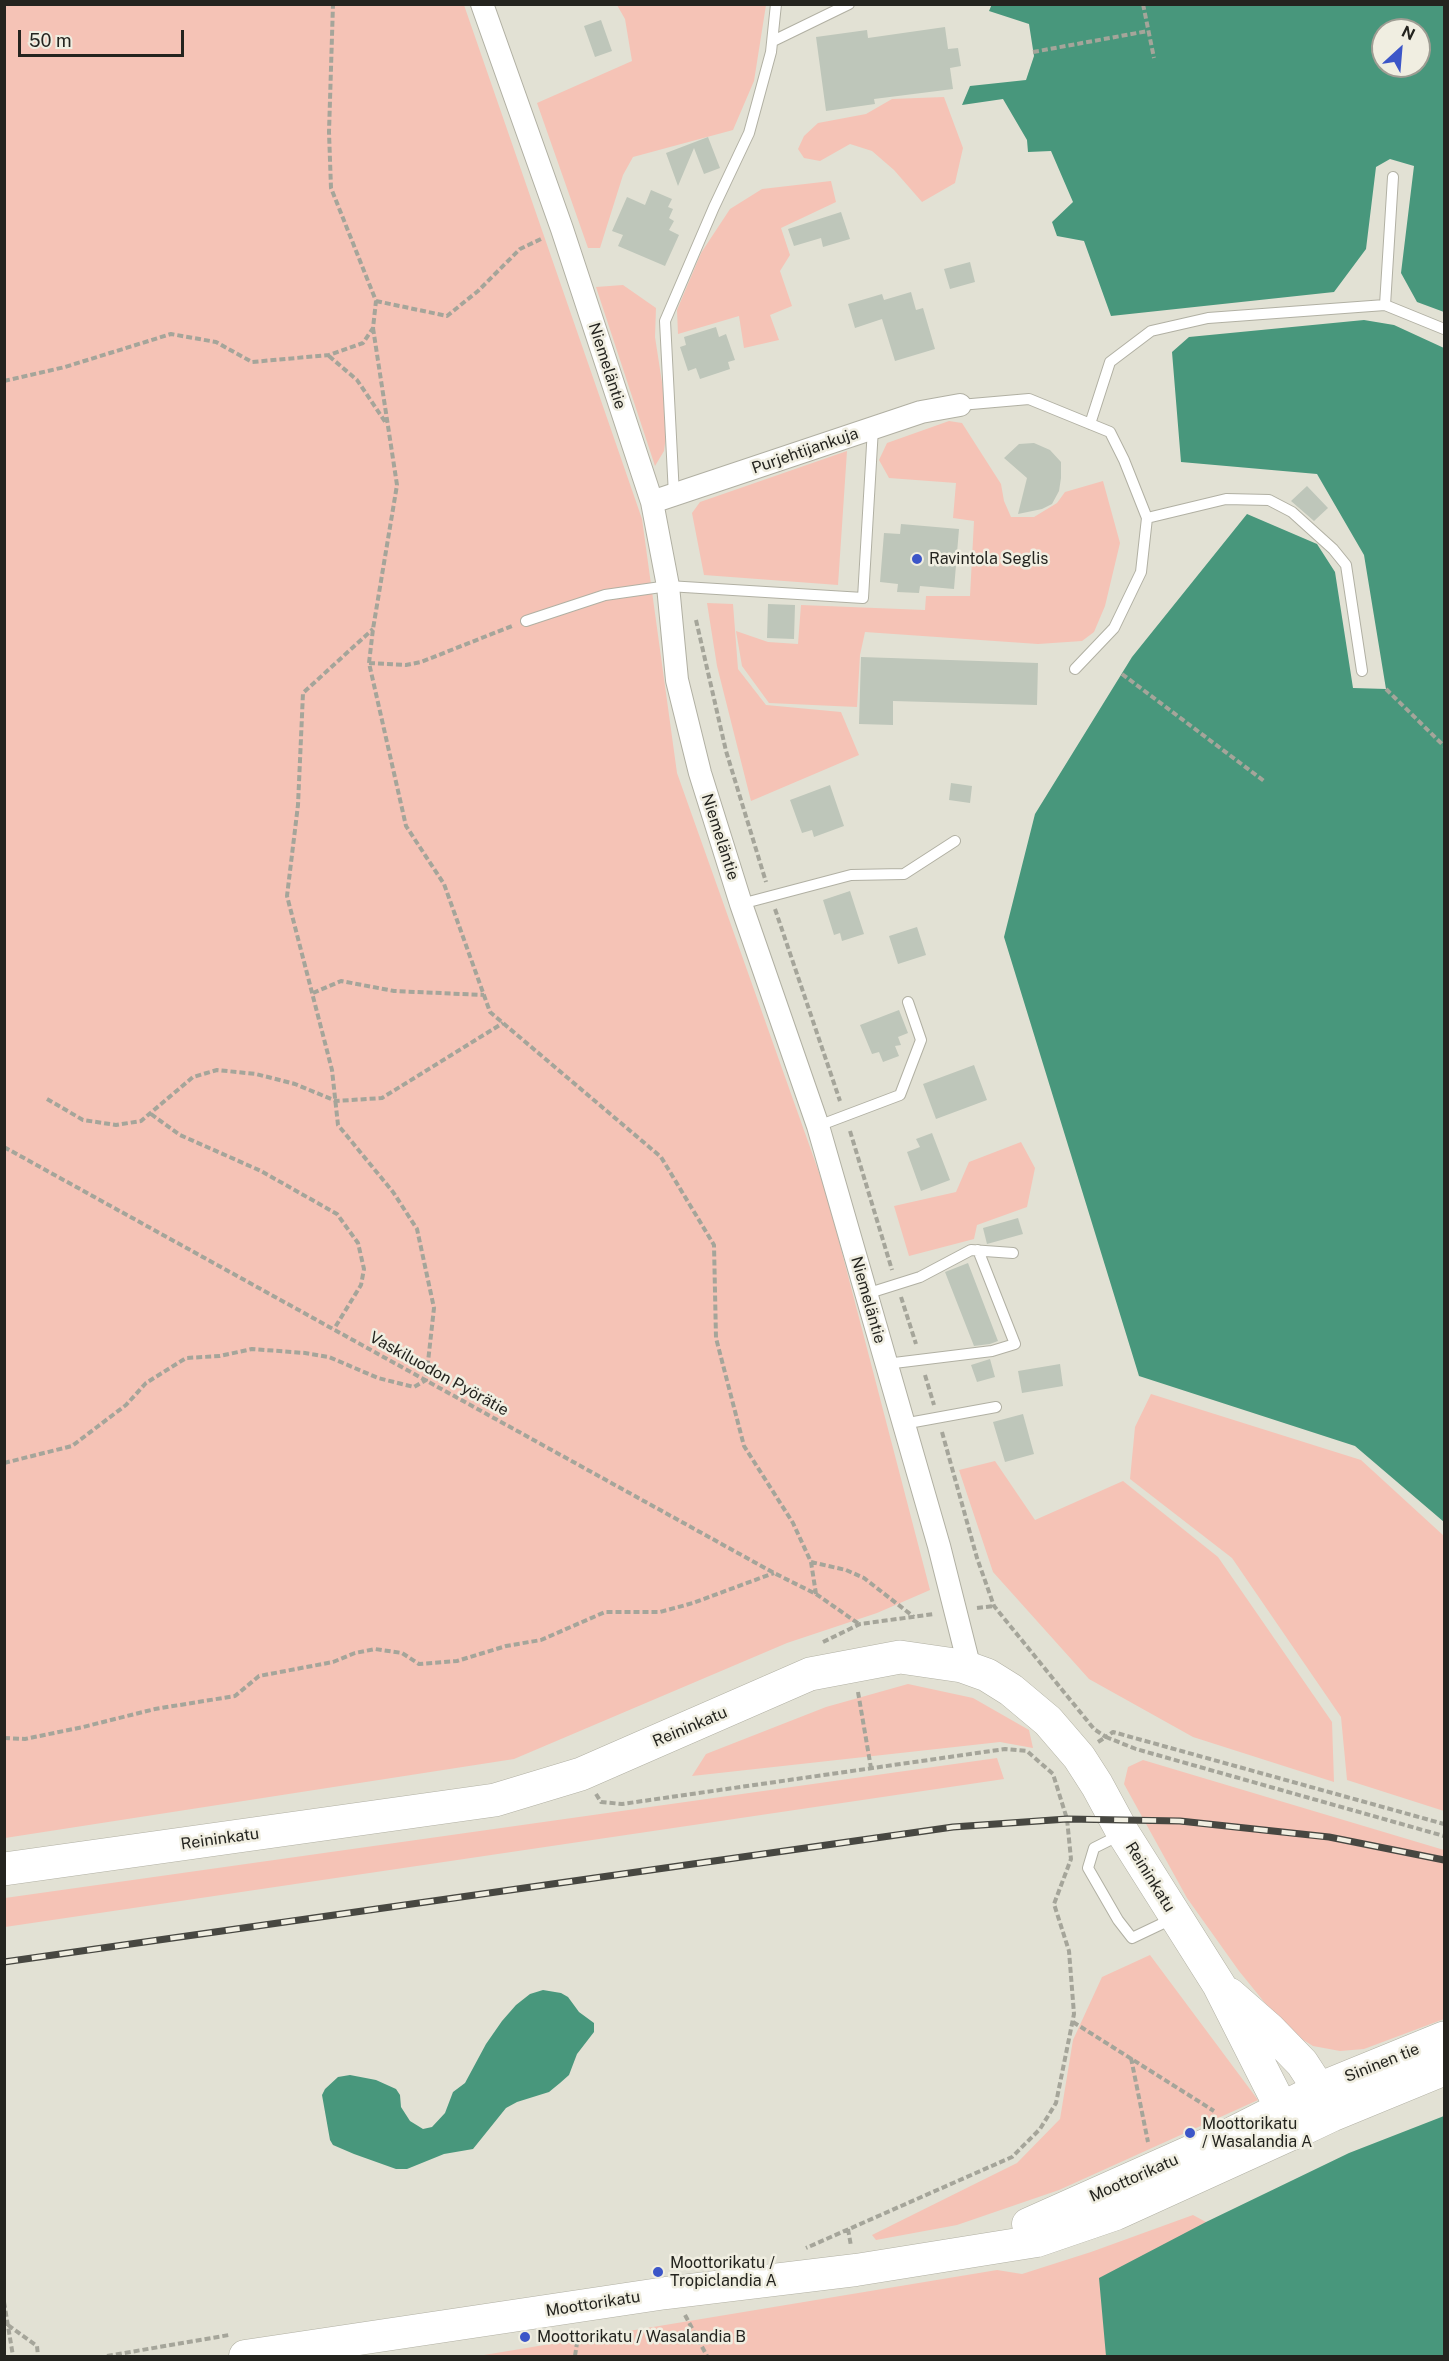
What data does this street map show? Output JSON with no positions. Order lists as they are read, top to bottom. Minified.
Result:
{"streets":{"main road":["Reininkatu","Sininen tie","Moottorikatu"],"street":["Niemeläntie","Purjehtijankuja"],"path":["Vaskiluodon Pyörätie"]},"crossings":[["Niemeläntie","Purjehtijankuja"],["Niemeläntie","Reininkatu"],["Reininkatu","Sininen tie"],["Reininkatu","Moottorikatu"],["Sininen tie","Moottorikatu"]],"places":["Ravintola Seglis","Moottorikatu / Wasalandia A","Moottorikatu / Tropiclandia A","Moottorikatu / Wasalandia B"],"scale_bar":"50 m","north":"top right"}
